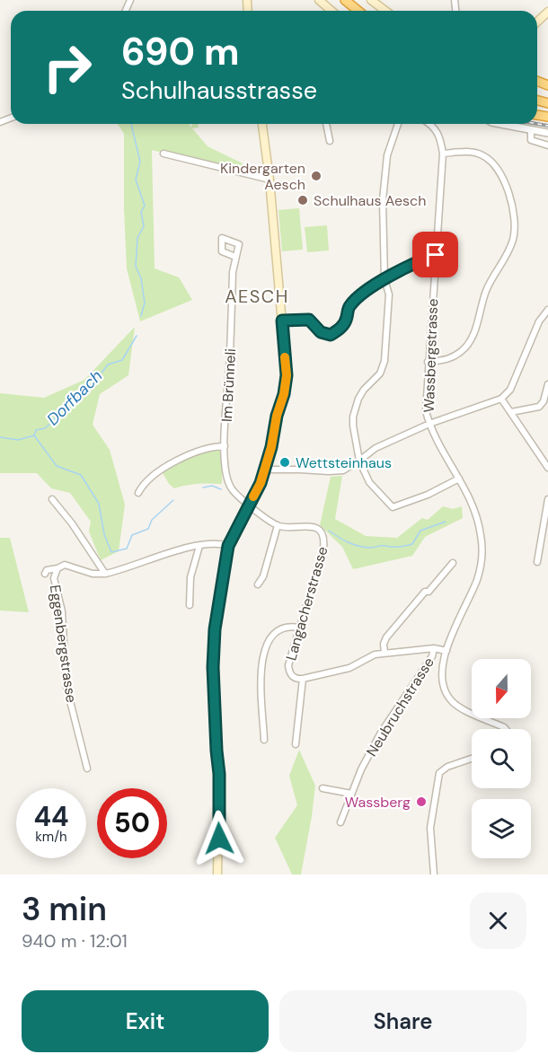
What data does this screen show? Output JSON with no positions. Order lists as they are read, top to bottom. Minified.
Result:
{"streets":{"street":["Wassbergstrasse","Im Brünneli","Langacherstrasse","Eggenbergstrasse","Neubruchstrasse"]},"crossings":[["Wassbergstrasse","Langacherstrasse"],["Langacherstrasse","Neubruchstrasse"]],"districts":["AESCH"],"water":["Dorfbach"],"places":["Kindergarten Aesch","Schulhaus Aesch","Wettsteinhaus","Wassberg"],"north":"bottom","page":{"turn":["690 m","Schulhausstrasse"],"speed":"44 km/h","limit":"50","heading":["3 min","940 m · 12:01"],"buttons":["Exit","Share"]}}
